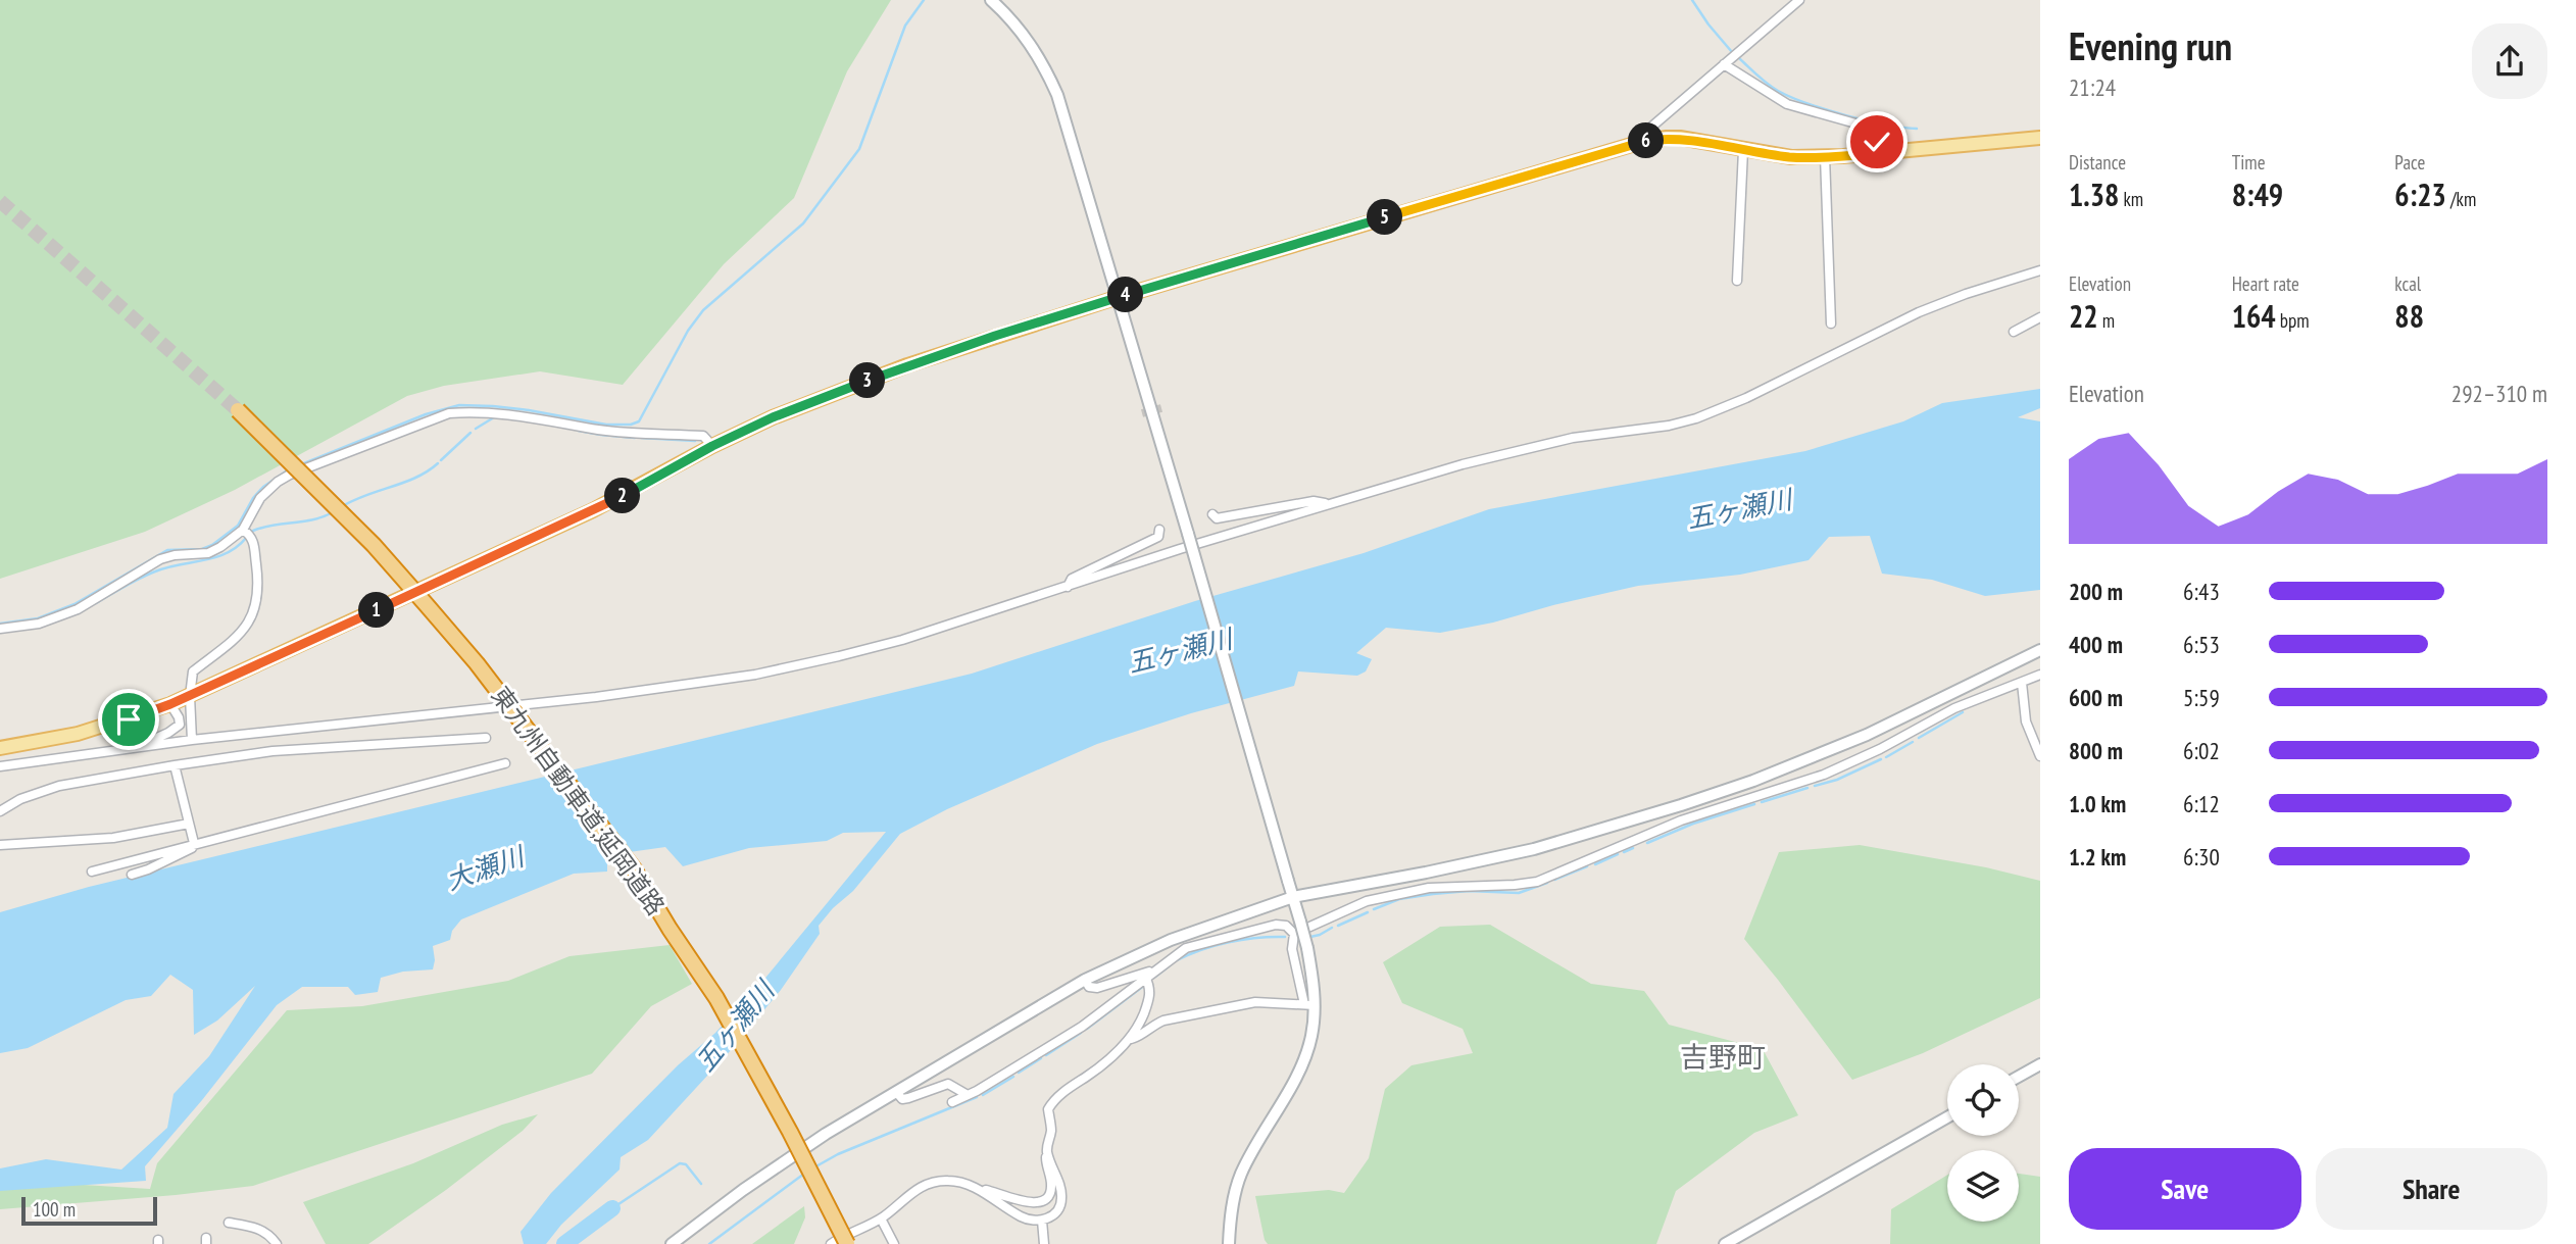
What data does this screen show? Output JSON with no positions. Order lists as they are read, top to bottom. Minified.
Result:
{"streets":{"highway":["東九州自動車道;延岡道路"]},"districts":["吉野町"],"water":["五ヶ瀬川","大瀬川"],"scale_bar":"100 m","page":{"heading":["Evening run","21:24"],"stats":[["Distance","1.38 km"],["Time","8:49"],["Pace","6:23 /km"],["Elevation","22 m"],["Heart rate","164 bpm"],["kcal","88"]],"pins":["6","5","4","3","2","1"],"chart":["Elevation","292–310 m"],"list":[{"name":"200 m","note":"6:43"},{"name":"400 m","note":"6:53"},{"name":"600 m","note":"5:59"},{"name":"800 m","note":"6:02"},{"name":"1.0 km","note":"6:12"},{"name":"1.2 km","note":"6:30"}],"buttons":["Save","Share"],"scale":"100 m"}}
